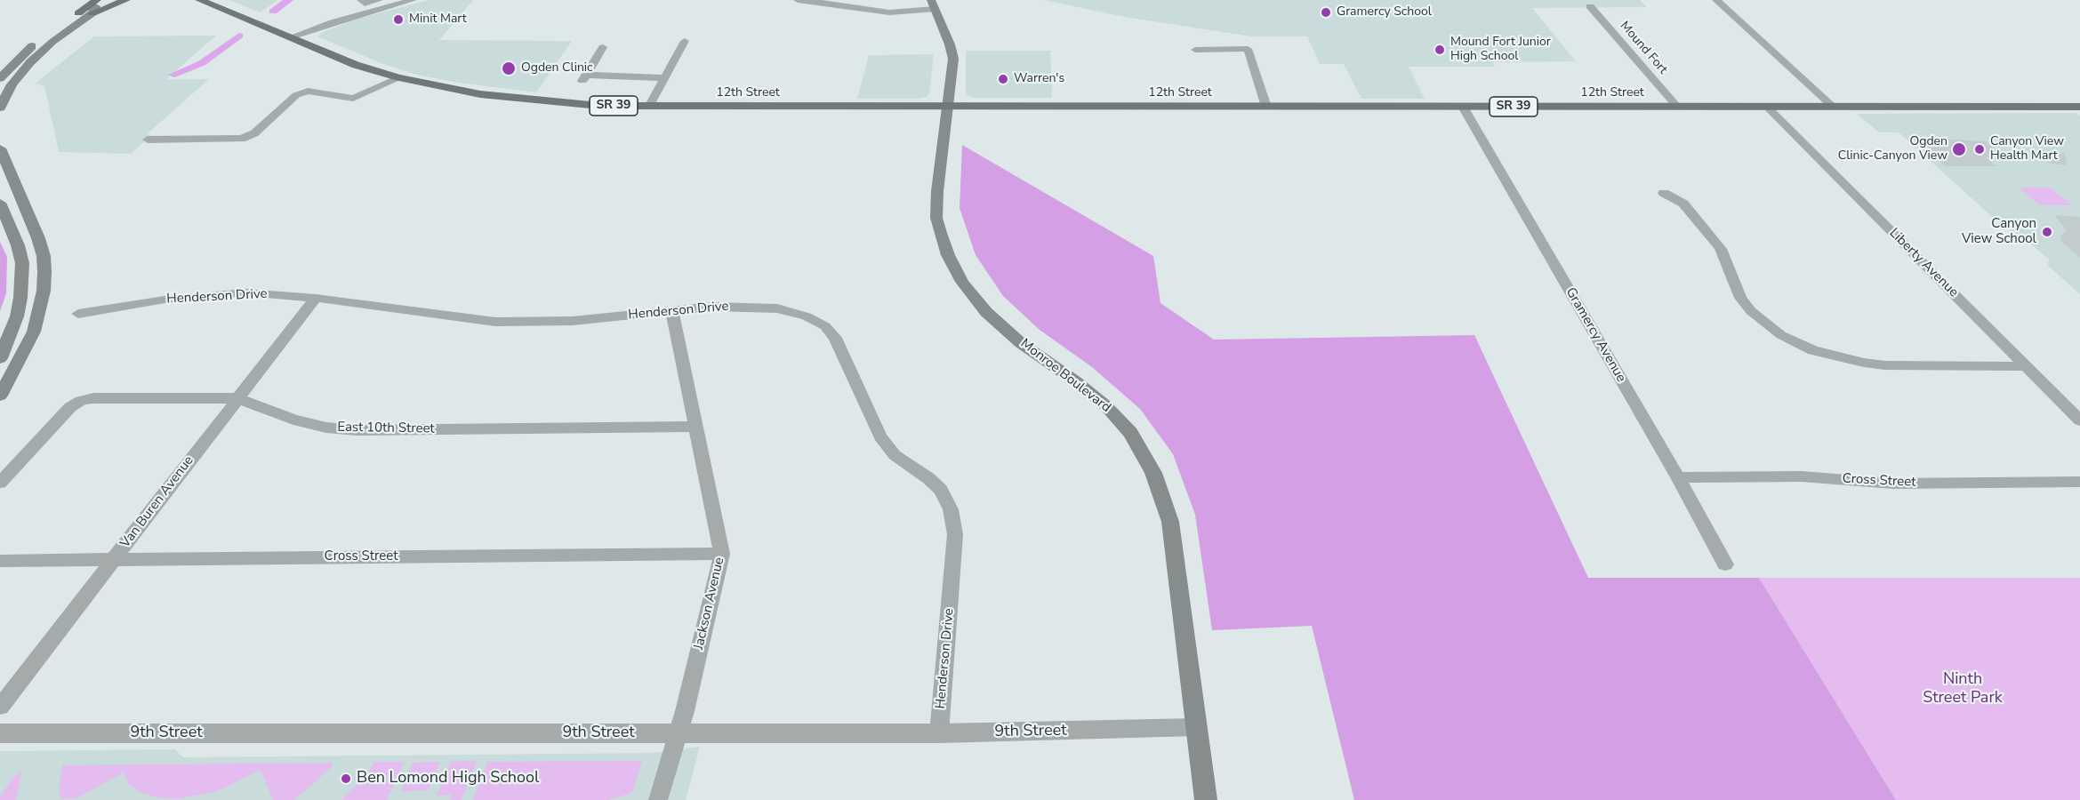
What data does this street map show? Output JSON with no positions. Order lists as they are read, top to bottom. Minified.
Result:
{"streets":{"main road":["12th Street","SR 39","Monroe Boulevard"],"street":["Mound Fort","Liberty Avenue","Henderson Drive","Gramercy Avenue","East 10th Street","Cross Street","Van Buren Avenue","Jackson Avenue","9th Street"]},"crossings":[["Mound Fort","12th Street"],["12th Street","SR 39"],["12th Street","Liberty Avenue"],["12th Street","Gramercy Avenue"],["12th Street","Monroe Boulevard"],["Henderson Drive","Van Buren Avenue"],["Henderson Drive","Jackson Avenue"],["Henderson Drive","9th Street"],["Gramercy Avenue","Cross Street"],["Monroe Boulevard","9th Street"],["East 10th Street","Van Buren Avenue"],["East 10th Street","Jackson Avenue"],["Cross Street","Van Buren Avenue"],["Cross Street","Jackson Avenue"],["Jackson Avenue","9th Street"]],"parks":["Ninth Street Park"],"places":["Gramercy School","Minit Mart","Mound Fort Junior High School","Ogden Clinic","Warren's","Ogden Clinic-Canyon View","Canyon View Health Mart","Canyon View School","Ben Lomond High School"]}
